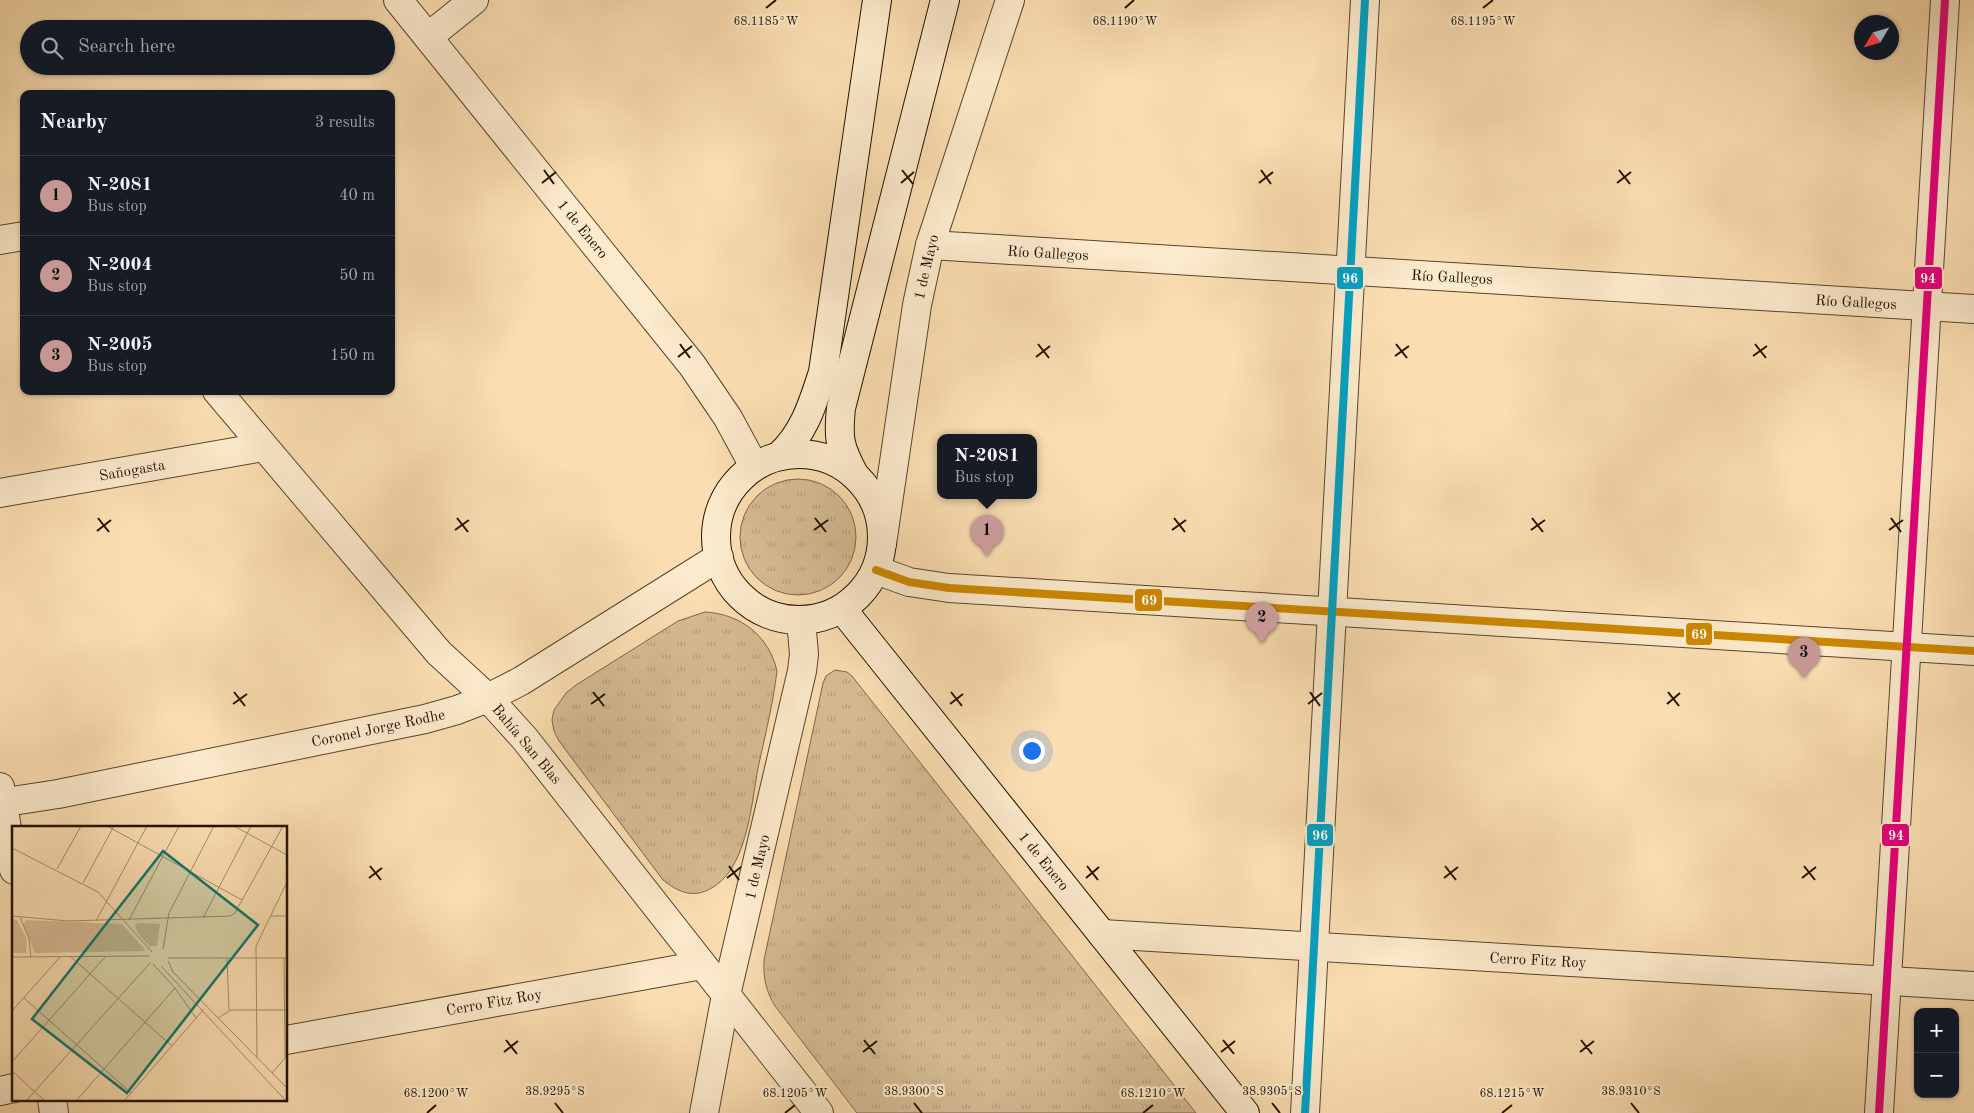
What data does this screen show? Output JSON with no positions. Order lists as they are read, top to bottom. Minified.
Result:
{"streets":{"street":["1 de Enero","Río Gallegos","1 de Mayo","Sañogasta","Coronel Jorge Rodhe","Bahía San Blas","Cerro Fitz Roy"]},"crossings":[["1 de Enero","1 de Mayo"],["1 de Enero","Coronel Jorge Rodhe"],["1 de Enero","Cerro Fitz Roy"],["Río Gallegos","1 de Mayo"],["1 de Mayo","Coronel Jorge Rodhe"],["1 de Mayo","Bahía San Blas"],["Sañogasta","Bahía San Blas"],["Coronel Jorge Rodhe","Bahía San Blas"],["Bahía San Blas","Cerro Fitz Roy"]],"lines":["transit line 96","transit line 94","transit line 69"],"north":"bottom left","page":{"search":"Search here","heading":["Nearby","3 results"],"list":[{"mark":"1","name":"N-2081","note":"Bus stop","value":"40 m"},{"mark":"2","name":"N-2004","note":"Bus stop","value":"50 m"},{"mark":"3","name":"N-2005","note":"Bus stop","value":"150 m"}],"popup":["N-2081","Bus stop"],"pins":["1","2","3"],"map_buttons":["+","−"]},"coordinates":["68.1185°W","68.1190°W","68.1195°W","38.9295°S","38.9300°S","38.9305°S","38.9310°S","68.1200°W","68.1205°W","68.1210°W","68.1215°W"]}
